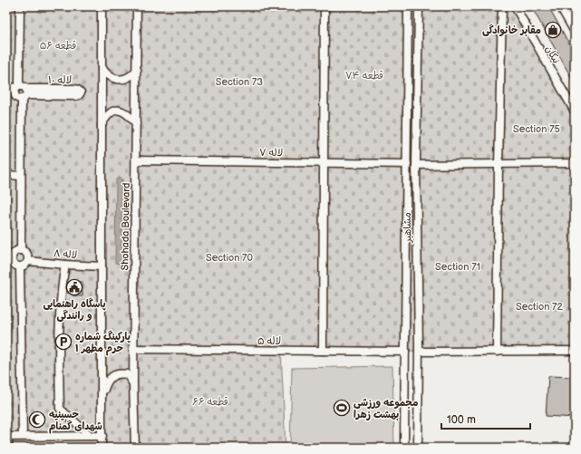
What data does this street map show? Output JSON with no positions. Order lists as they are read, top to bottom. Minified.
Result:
{"streets":{"street":["نیکان","لاله ۱۰","لاله ۷","Shohada Boulevard","مشاهیر","لاله ۸","لاله ۵"]},"crossings":[["لاله ۷","Shohada Boulevard"],["لاله ۷","مشاهیر"],["Shohada Boulevard","لاله ۵"],["مشاهیر","لاله ۵"]],"parks":["قطعه ۵۶","قطعه ۷۴","Section 73","Section 75","Section 70","Section 71","Section 72","قطعه ۶۶"],"places":{"shop":["مقابر خانوادگی"],"public building":["پاسگاه راهنمایی و رانندگی"],"parking":["پارکینگ شماره ۱ حرم مطهر"],"sports":["مجموعه ورزشی بهشت زهرا"],"mosque":["حسینیه شهدای گمنام"]},"scale_bar":"100 m"}
